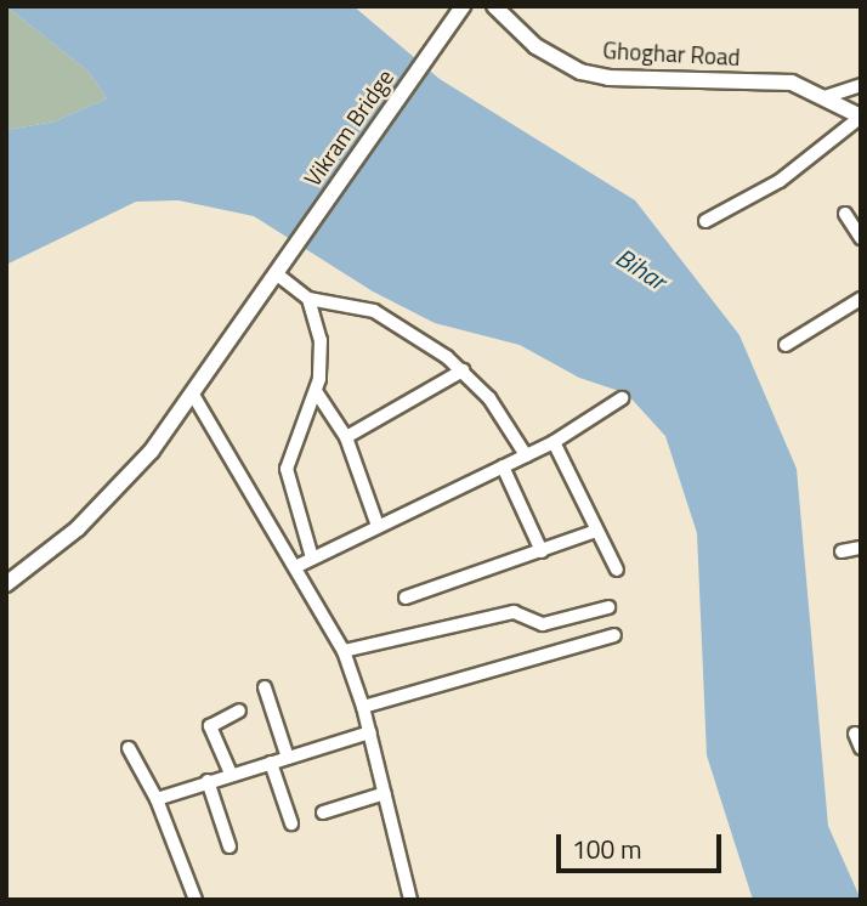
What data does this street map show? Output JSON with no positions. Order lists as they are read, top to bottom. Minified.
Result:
{"streets":{"street":["Ghoghar Road","Vikram Bridge"]},"water":["Bihar"],"scale_bar":"100 m"}
